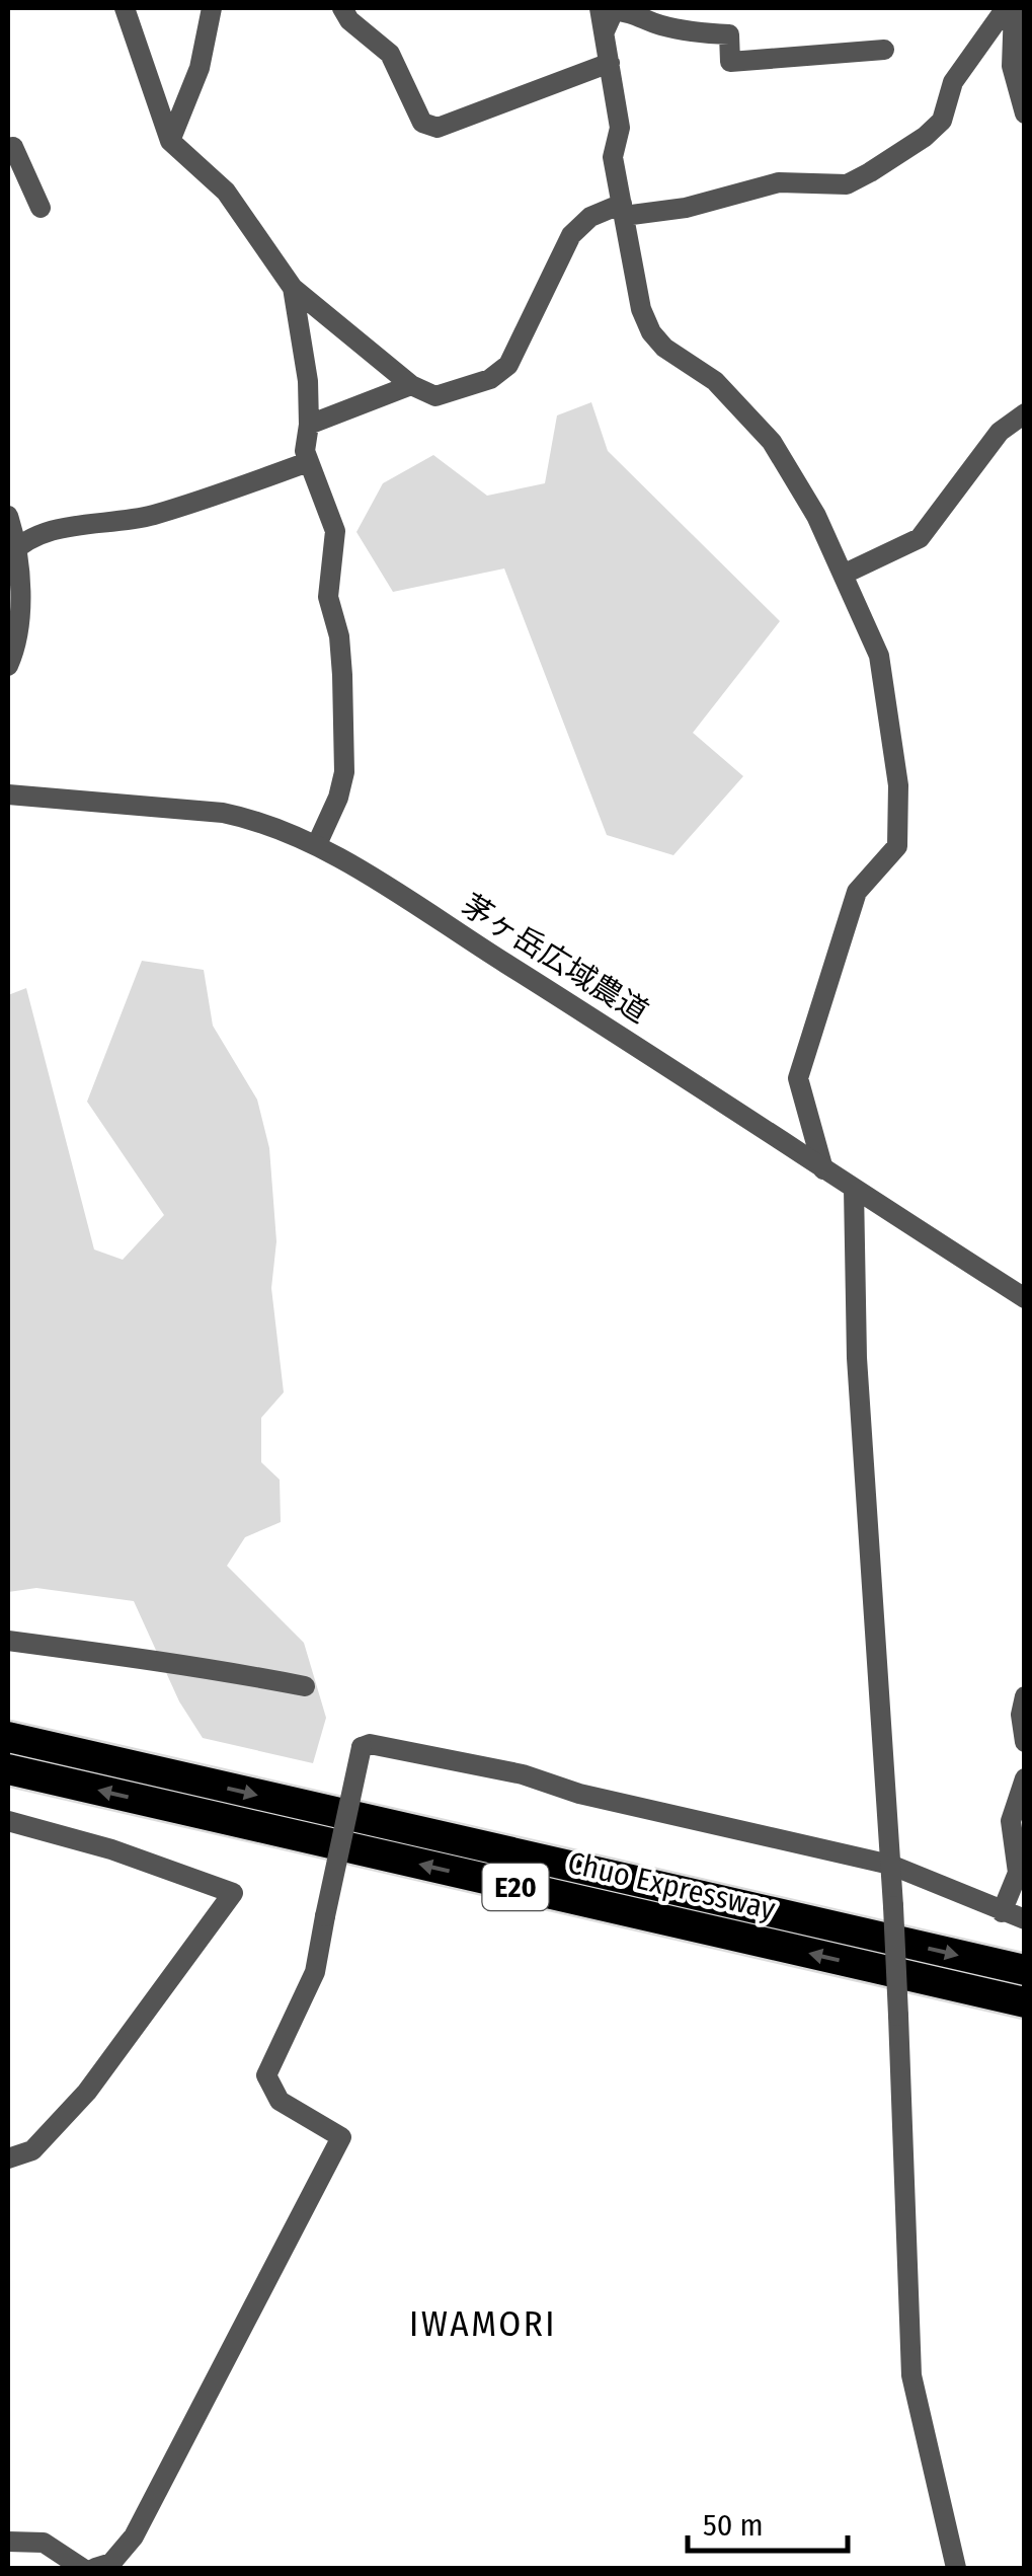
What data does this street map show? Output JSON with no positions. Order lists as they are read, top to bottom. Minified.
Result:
{"streets":{"highway":["Chuo Expressway","E20"],"street":["茅ヶ岳広域農道"]},"districts":["IWAMORI"],"scale_bar":"50 m"}
